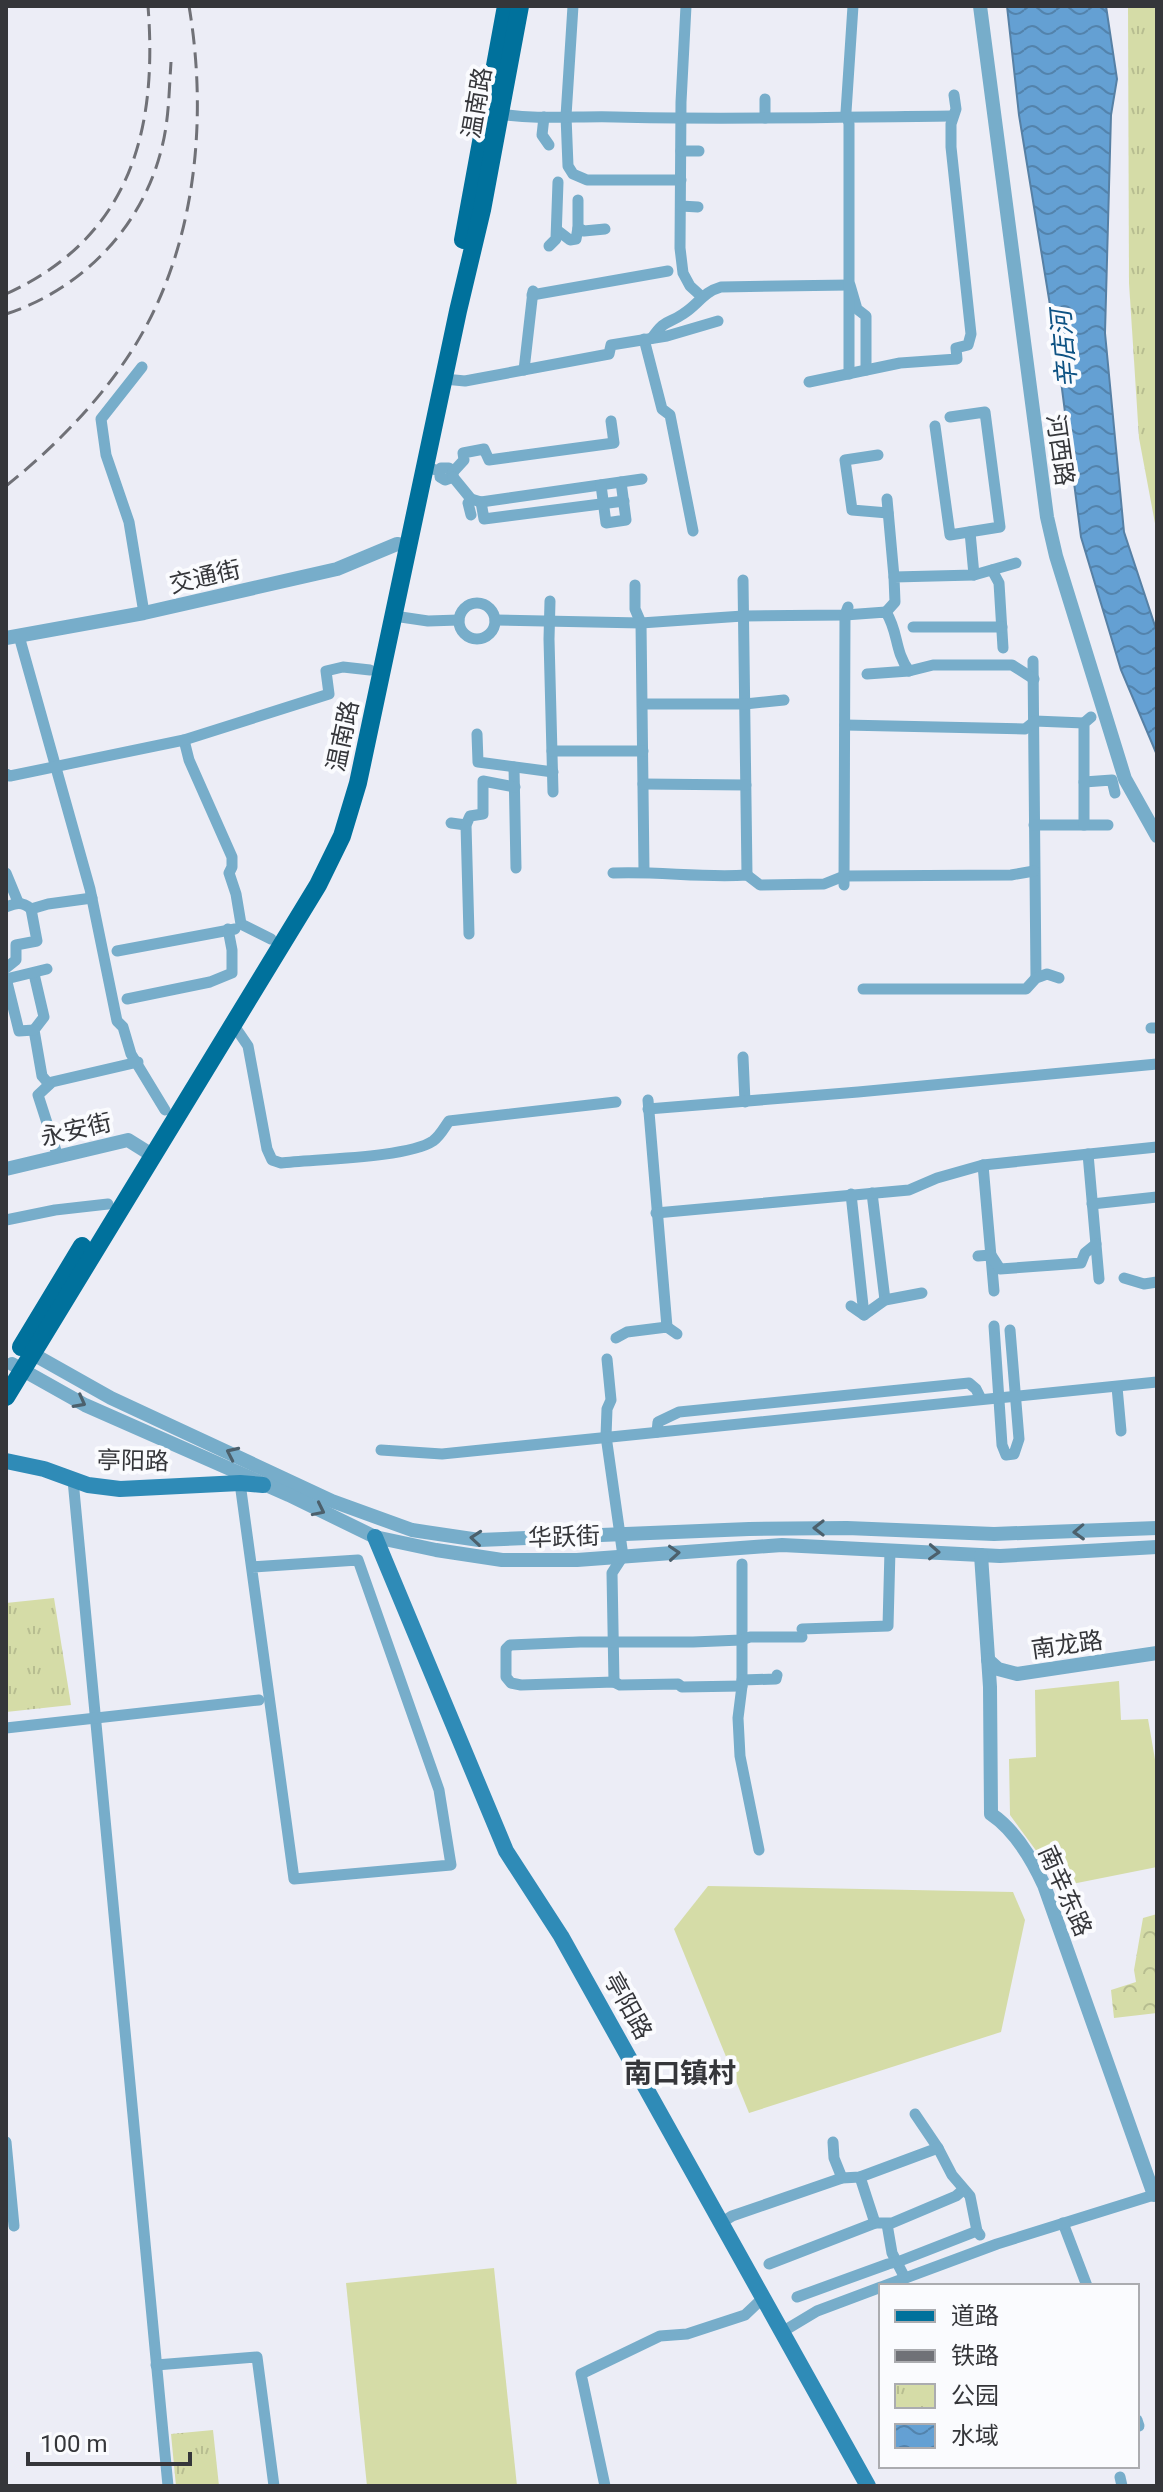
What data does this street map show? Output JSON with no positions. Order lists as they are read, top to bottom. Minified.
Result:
{"streets":{"main road":["温南路","亭阳路"],"street":["河西路","交通街","永安街","华跃街","南龙路","南辛东路"]},"crossings":[["温南路","交通街"],["温南路","永安街"],["温南路","华跃街"],["亭阳路","华跃街"],["华跃街","南辛东路"],["南龙路","南辛东路"]],"districts":["南口镇村"],"water":["辛店河"],"legend":["道路","铁路","公园","水域"],"scale_bar":"100 m"}
